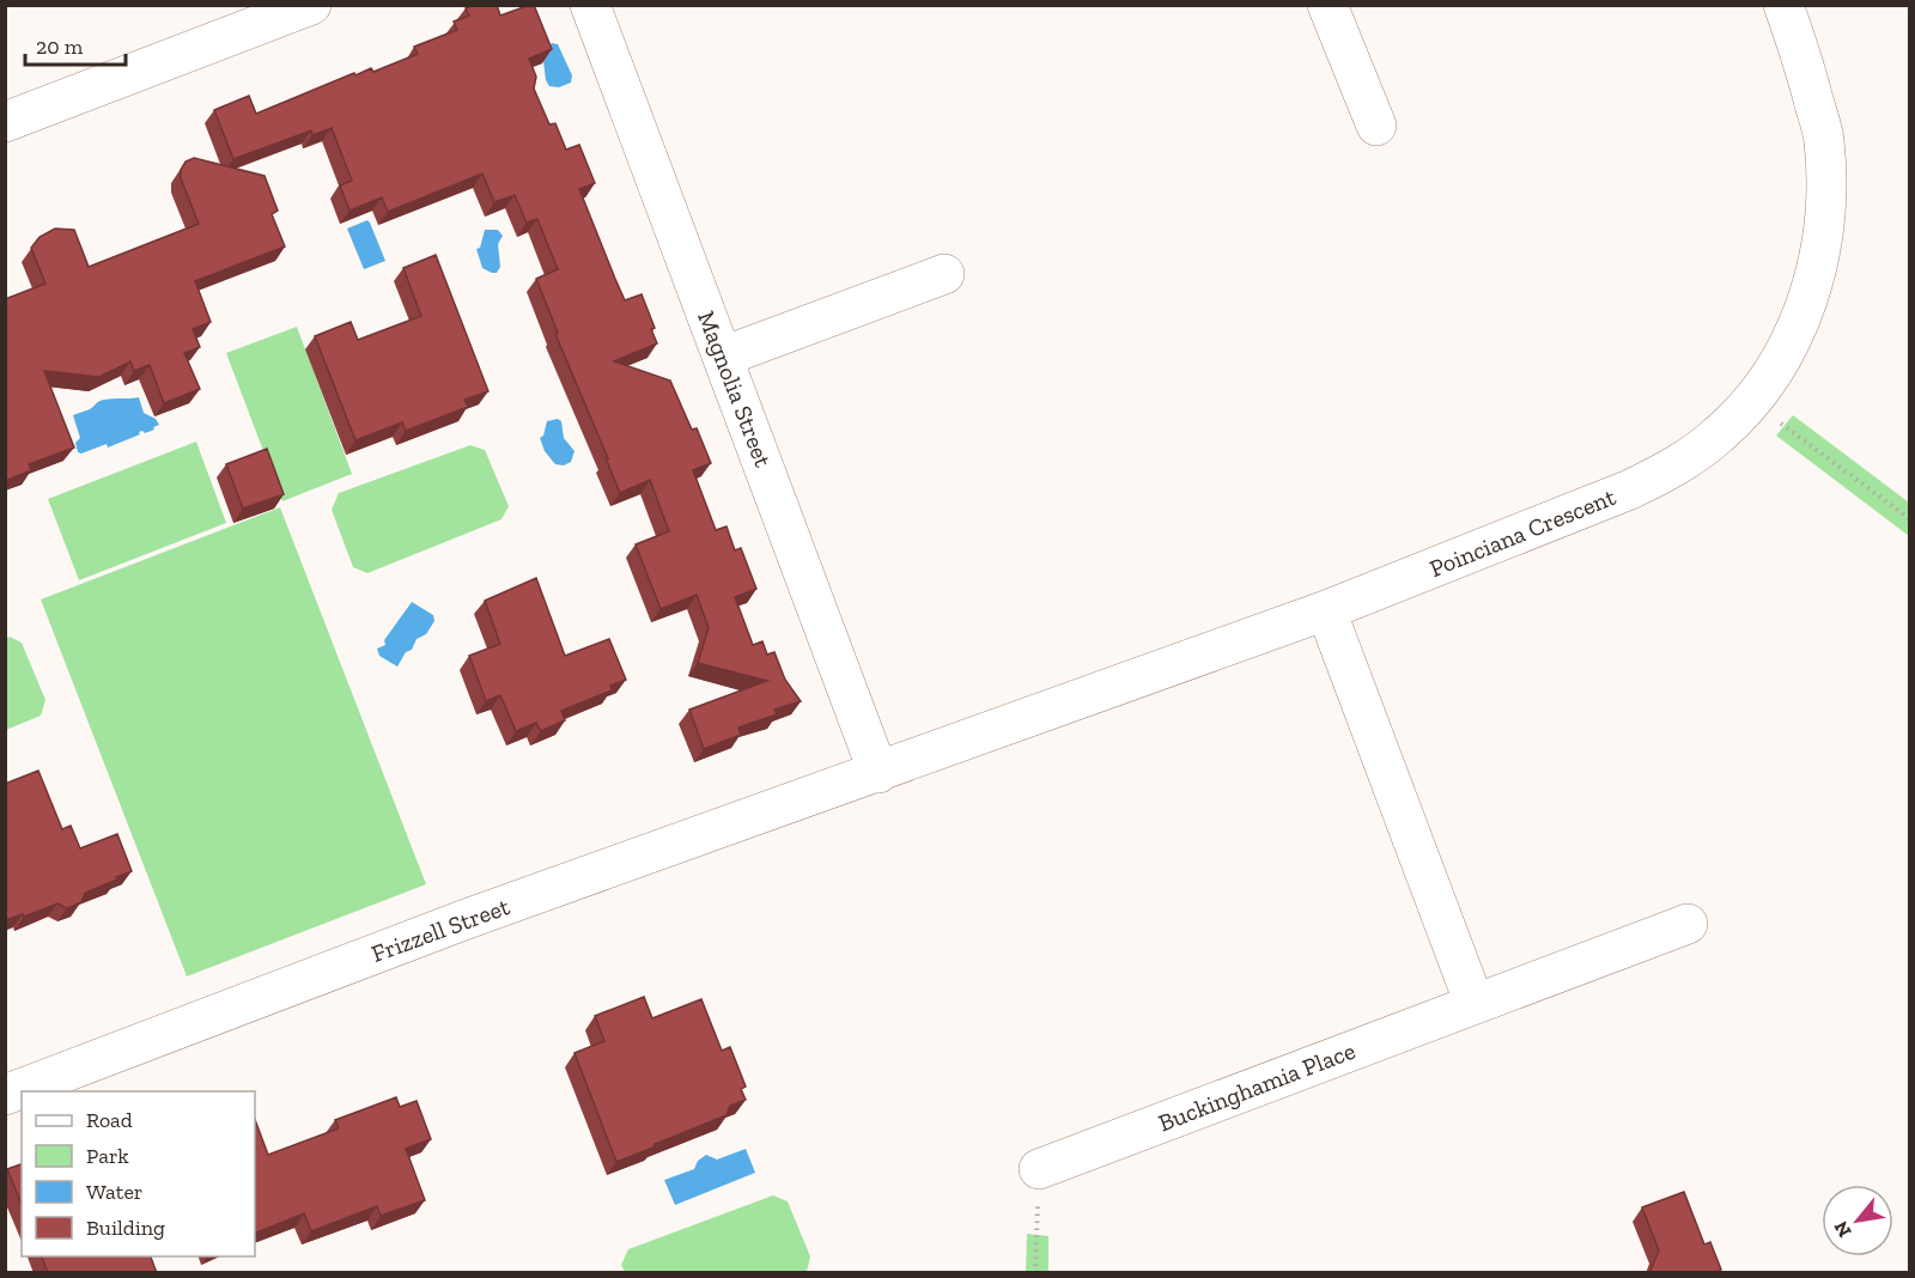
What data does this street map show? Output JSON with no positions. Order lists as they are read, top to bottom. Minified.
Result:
{"streets":{"street":["Magnolia Street","Poinciana Crescent","Frizzell Street","Buckinghamia Place"]},"crossings":[["Magnolia Street","Poinciana Crescent"],["Magnolia Street","Frizzell Street"],["Poinciana Crescent","Frizzell Street"]],"legend":["Road","Park","Water","Building"],"scale_bar":"20 m","north":"bottom left"}
